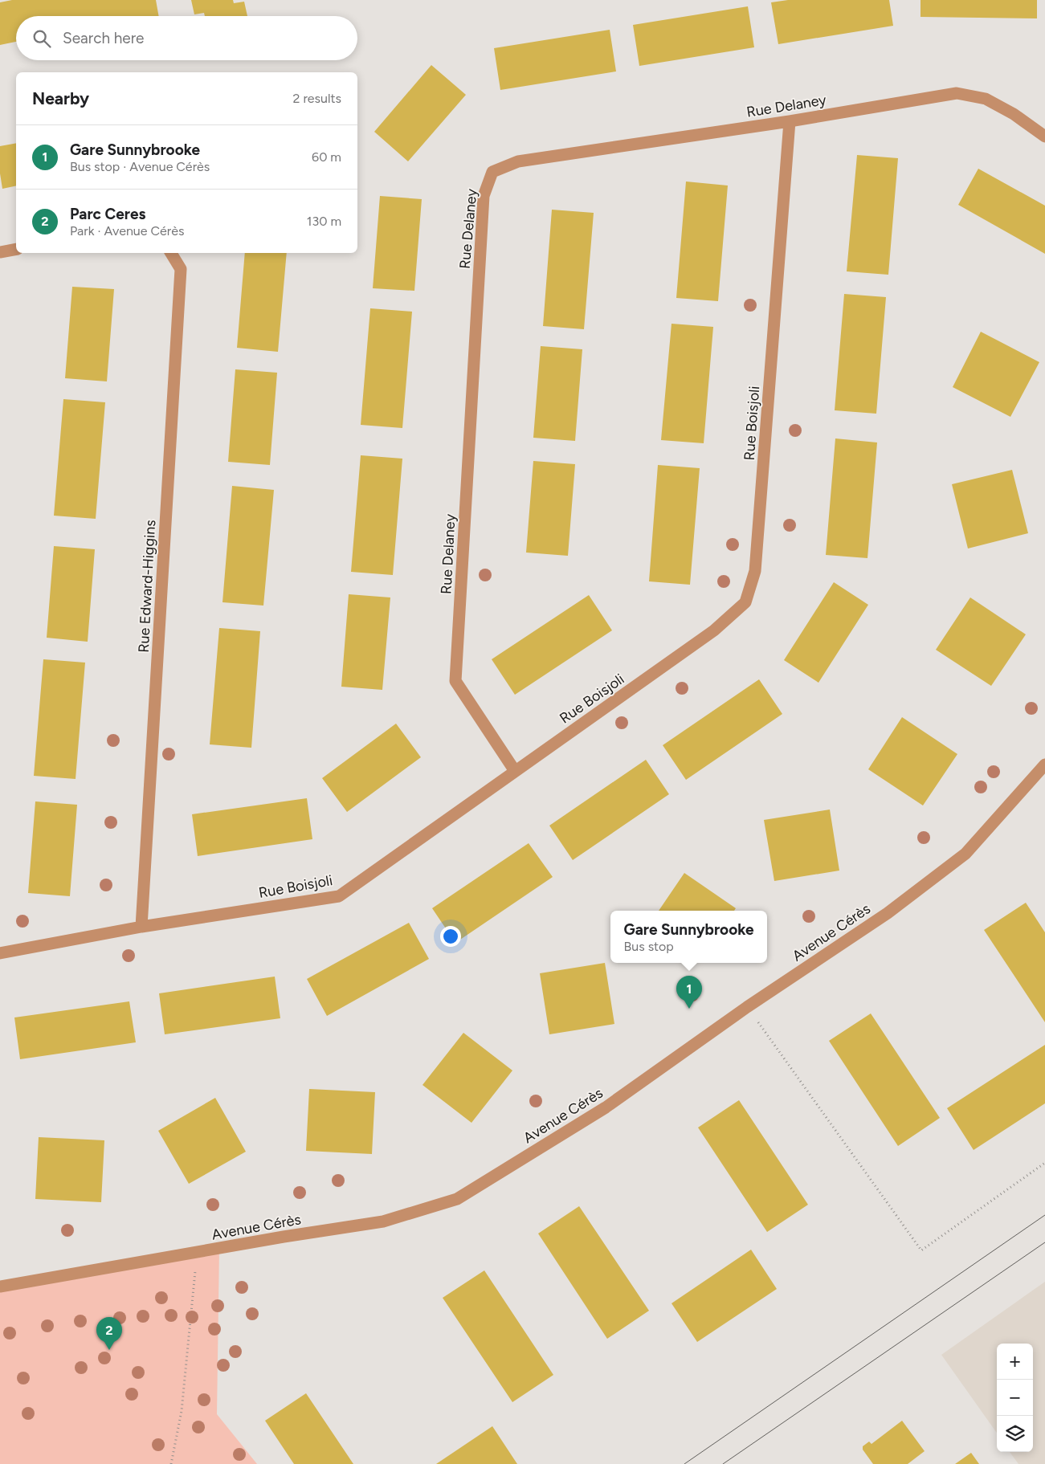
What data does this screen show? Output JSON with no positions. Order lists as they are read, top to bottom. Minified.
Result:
{"streets":{"street":["Rue Delaney","Rue Boisjoli","Rue Edward-Higgins","Avenue Cérès"]},"crossings":[["Rue Delaney","Rue Boisjoli"],["Rue Boisjoli","Rue Edward-Higgins"]],"page":{"search":"Search here","heading":["Nearby","2 results"],"list":[{"mark":"1","name":"Gare Sunnybrooke","note":"Bus stop · Avenue Cérès","value":"60 m"},{"mark":"2","name":"Parc Ceres","note":"Park · Avenue Cérès","value":"130 m"}],"popup":["Gare Sunnybrooke","Bus stop"],"pins":["1","2"],"map_buttons":["+","−"]}}
